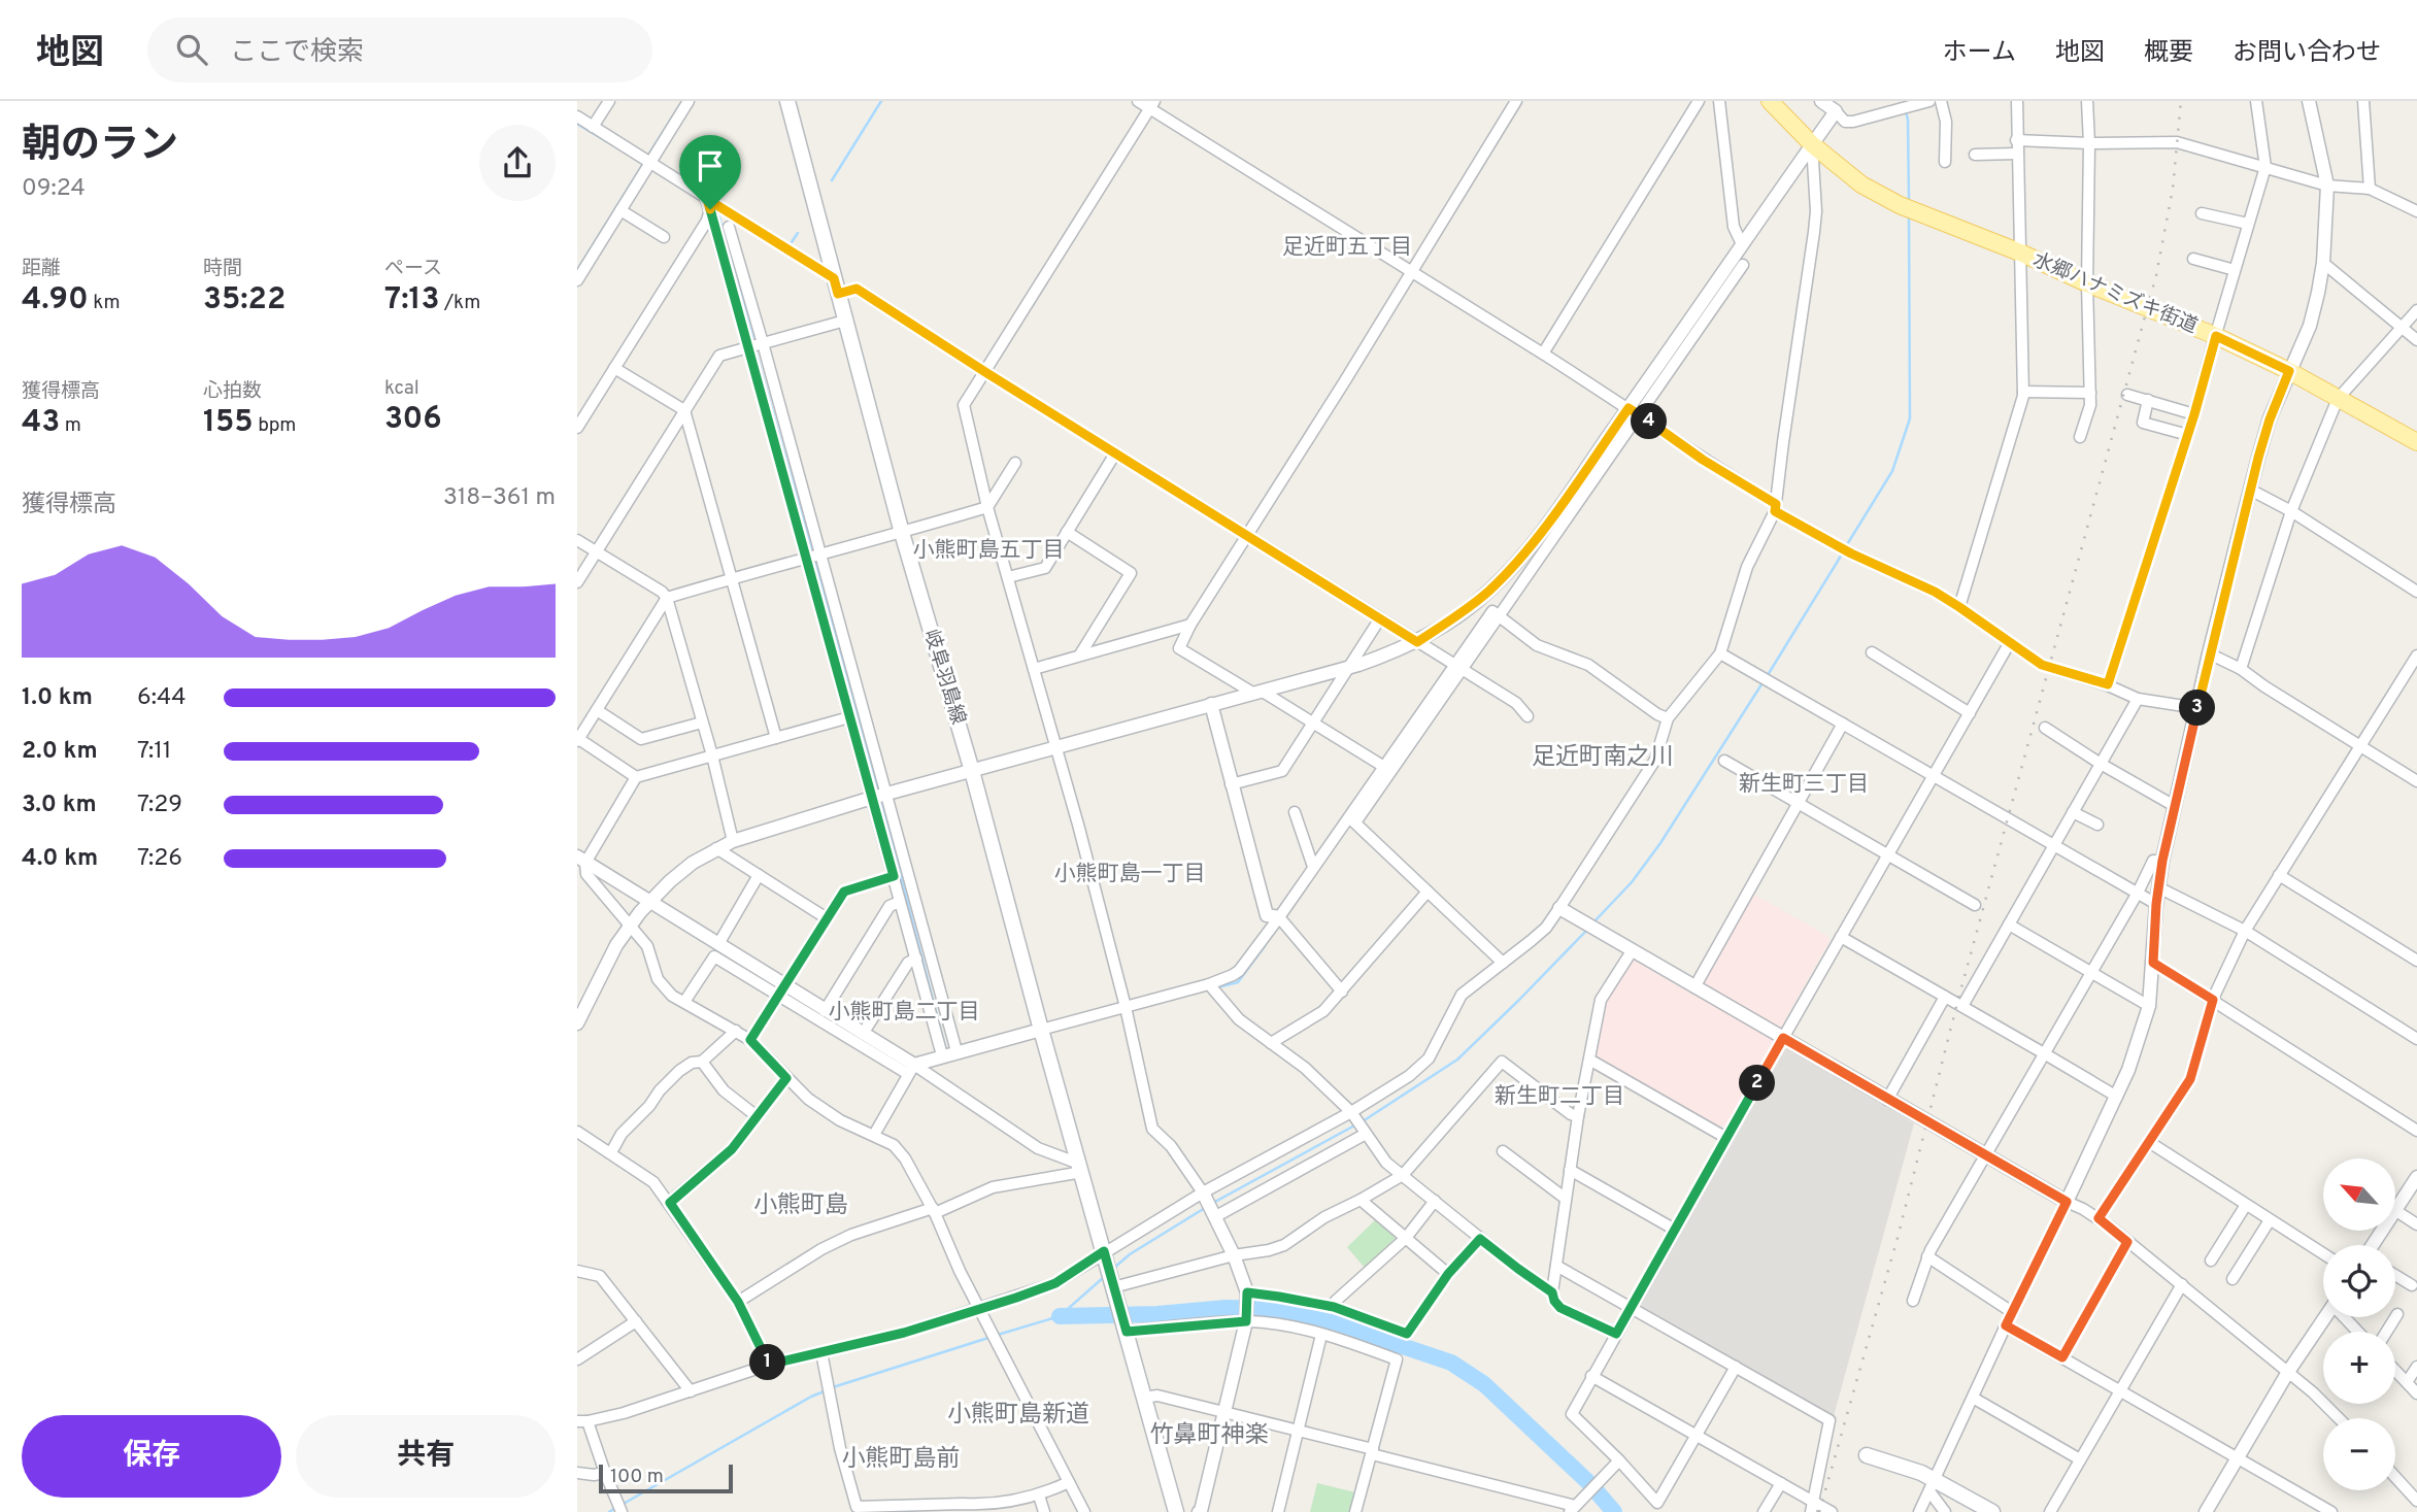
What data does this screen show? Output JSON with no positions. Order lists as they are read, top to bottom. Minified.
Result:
{"streets":{"main road":["水郷ハナミズキ街道","岐阜羽島線"]},"districts":["足近町五丁目","小熊町島五丁目","足近町南之川","新生町三丁目","小熊町島一丁目","小熊町島二丁目","新生町二丁目","小熊町島","小熊町島新道","竹鼻町神楽","小熊町島前"],"scale_bar":"100 m","north":"top left","page":{"header":"地図","search":"ここで検索","nav":["ホーム","地図","概要","お問い合わせ"],"heading":["朝のラン","09:24"],"stats":[["距離","4.90 km"],["時間","35:22"],["ペース","7:13 /km"],["獲得標高","43 m"],["心拍数","155 bpm"],["kcal","306"]],"pins":["4","3","2","1"],"chart":["獲得標高","318–361 m"],"list":[{"name":"1.0 km","note":"6:44"},{"name":"2.0 km","note":"7:11"},{"name":"3.0 km","note":"7:29"},{"name":"4.0 km","note":"7:26"}],"map_buttons":["+","−"],"buttons":["保存","共有"],"scale":"100 m"}}
